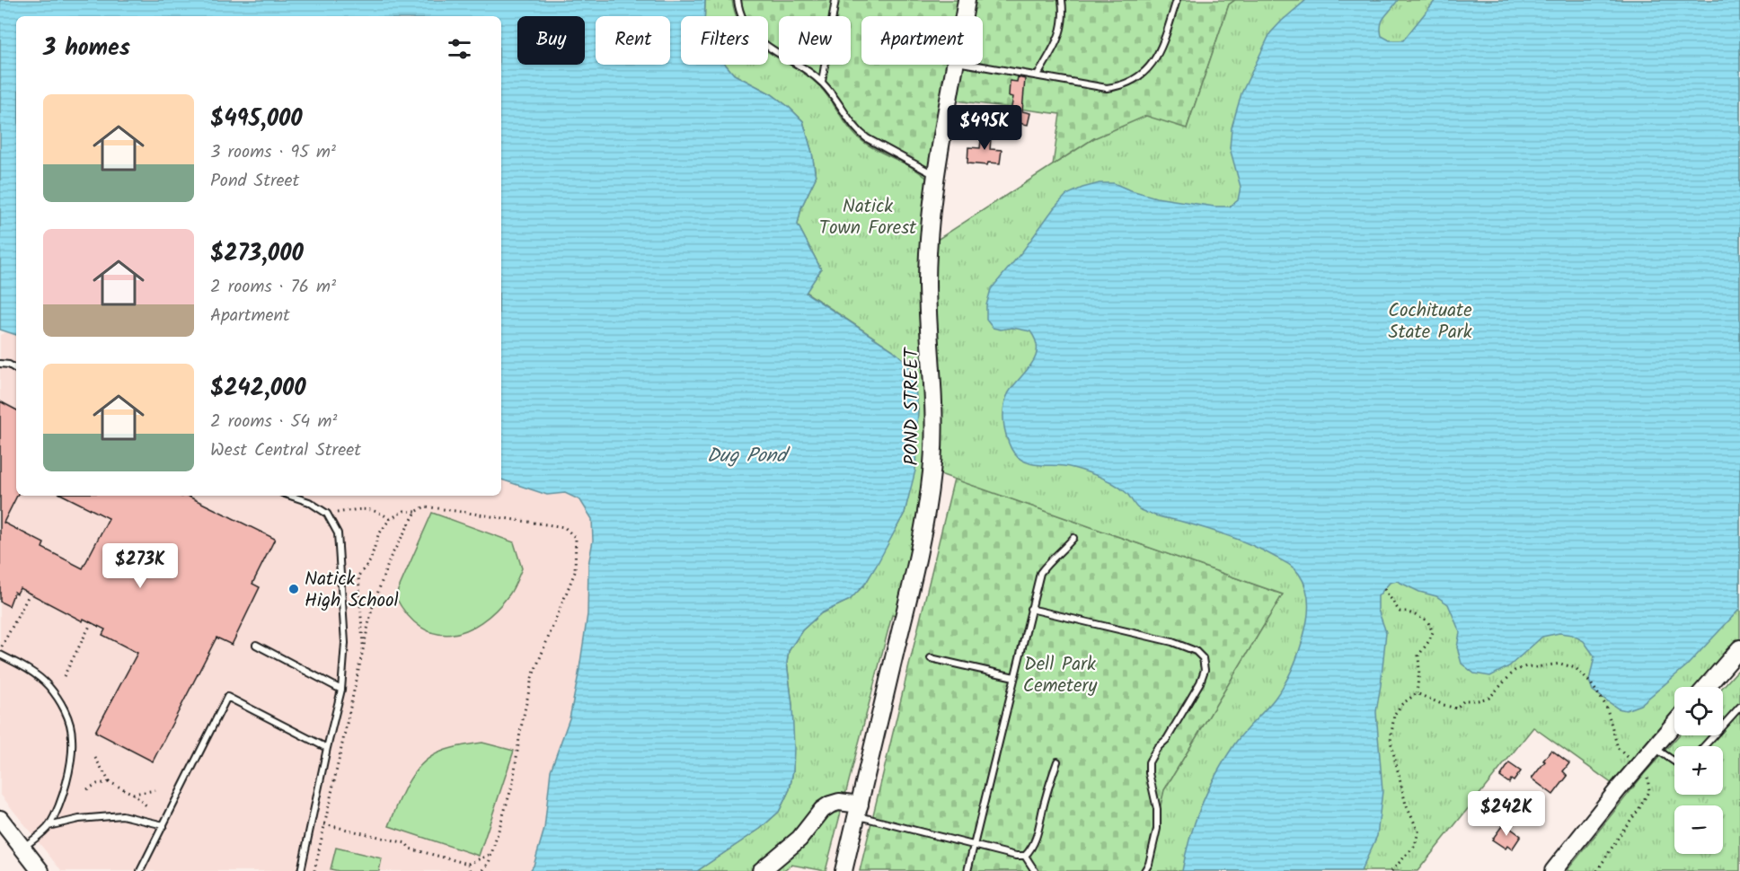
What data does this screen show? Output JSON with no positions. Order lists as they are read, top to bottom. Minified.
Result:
{"streets":{"street":["POND STREET"]},"water":["Dug Pond"],"parks":["Natick Town Forest","Cochituate State Park","Dell Park Cemetery"],"places":["Natick High School"],"page":{"chip":["Buy","Rent","Filters","New","Apartment"],"heading":"3 homes","list":[{"name":"$495,000","note":"3 rooms · 95 m² · Pond Street"},{"name":"$273,000","note":"2 rooms · 76 m² · Apartment"},{"name":"$242,000","note":"2 rooms · 54 m² · West Central Street"}],"price":["$495K","$273K","$242K"],"map_buttons":["+","−"]}}
